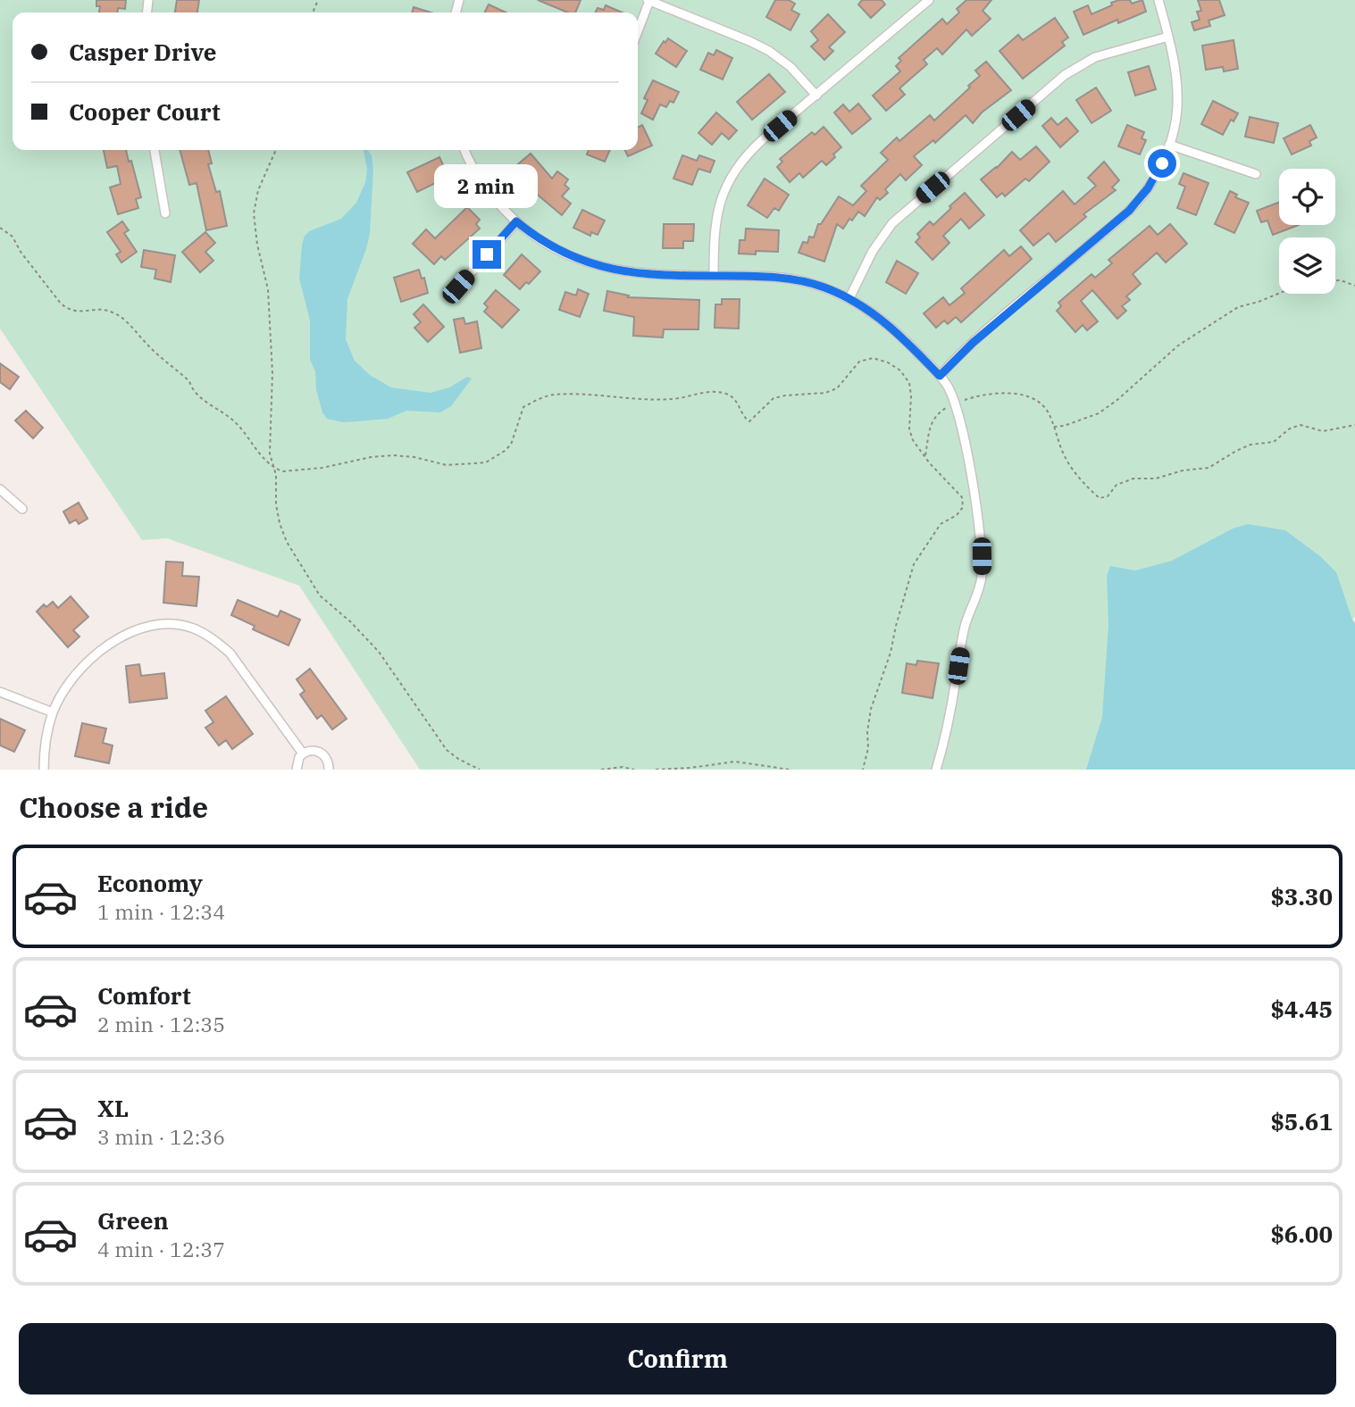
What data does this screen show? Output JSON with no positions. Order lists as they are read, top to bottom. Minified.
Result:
{"page":{"banner":["Casper Drive","Cooper Court"],"bubble":"2 min","heading":"Choose a ride","list":[{"name":"Economy","note":"1 min · 12:34","value":"$3.30"},{"name":"Comfort","note":"2 min · 12:35","value":"$4.45"},{"name":"XL","note":"3 min · 12:36","value":"$5.61"},{"name":"Green","note":"4 min · 12:37","value":"$6.00"}],"buttons":"Confirm"}}
